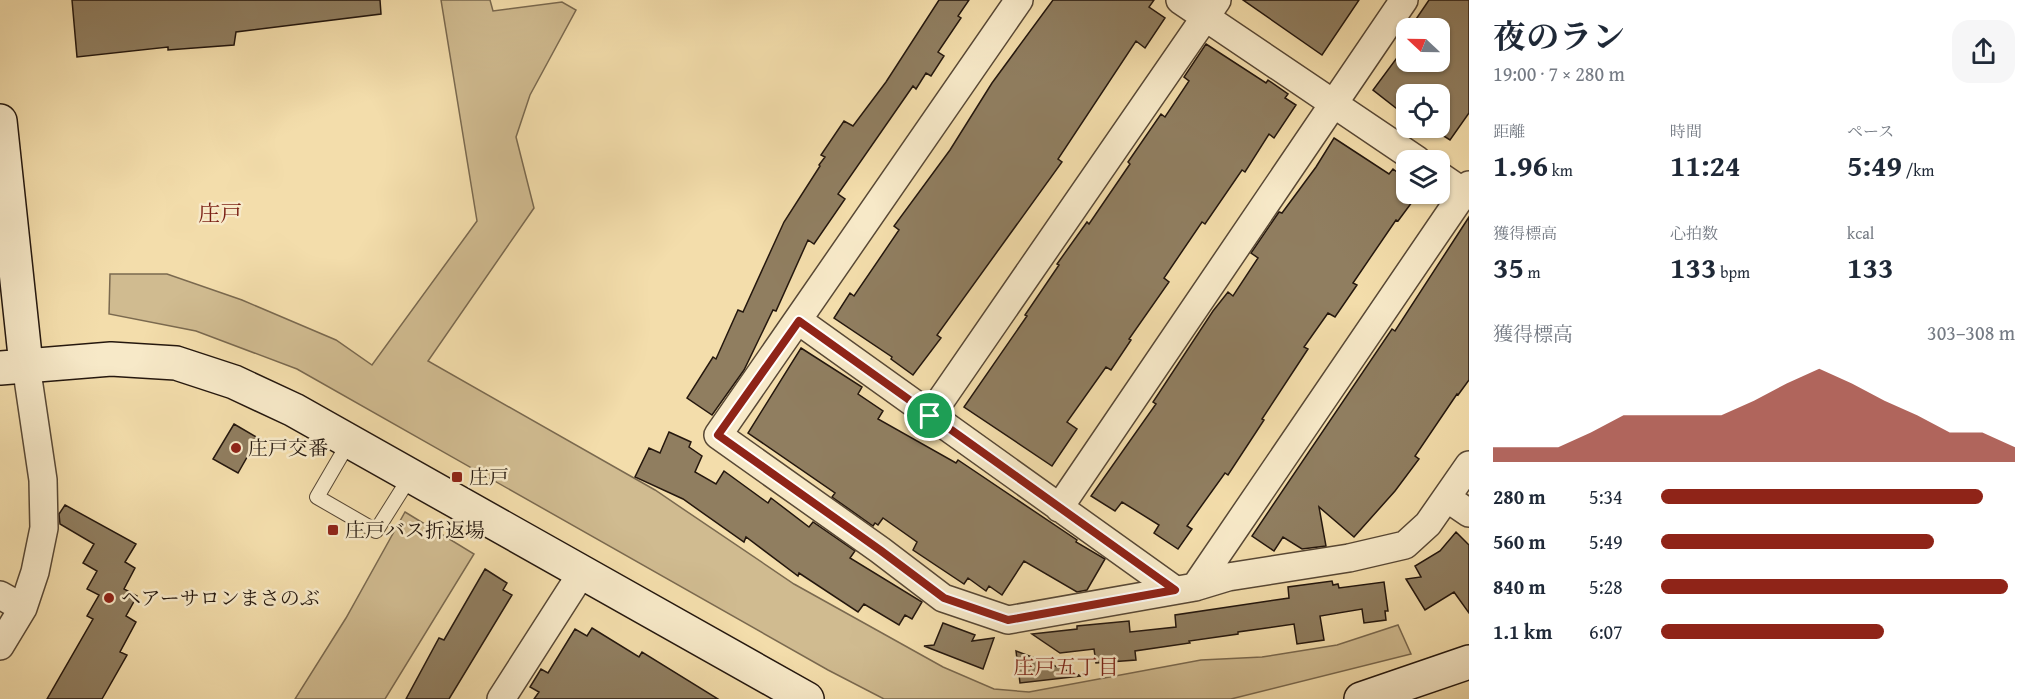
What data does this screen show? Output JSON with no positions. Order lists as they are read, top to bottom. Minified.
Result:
{"districts":["庄戸","庄戸五丁目"],"places":{"other":["庄戸交番","ヘアーサロンまさのぶ"],"transit":["庄戸","庄戸バス折返場"]},"north":"left","page":{"heading":["夜のラン","19:00 · 7 × 280 m"],"stats":[["距離","1.96 km"],["時間","11:24"],["ペース","5:49 /km"],["獲得標高","35 m"],["心拍数","133 bpm"],["kcal","133"]],"chart":["獲得標高","303–308 m"],"list":[{"name":"280 m","note":"5:34"},{"name":"560 m","note":"5:49"},{"name":"840 m","note":"5:28"},{"name":"1.1 km","note":"6:07"}]}}
